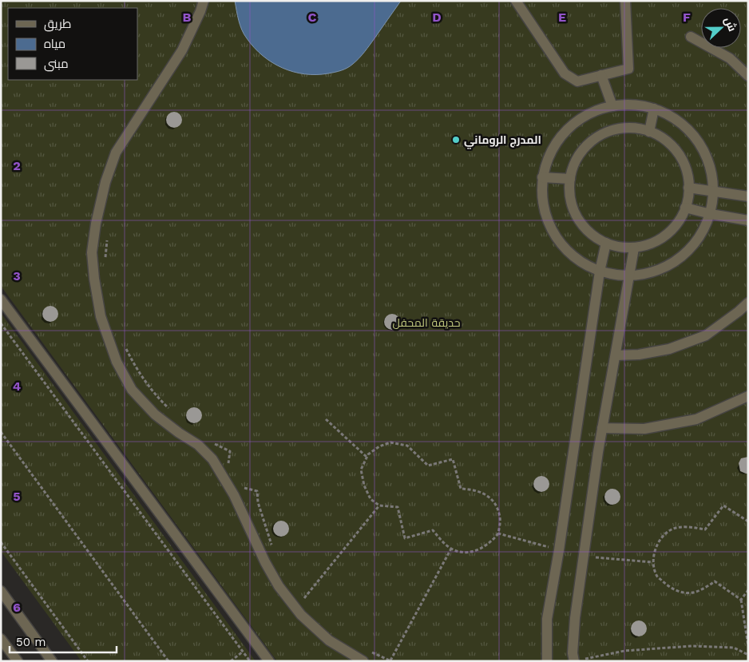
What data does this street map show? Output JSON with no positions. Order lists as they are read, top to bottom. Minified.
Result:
{"parks":["حديقة المحفل"],"places":["المدرج الروماني"],"legend":["طريق","مياه","مبنى"],"scale_bar":"50 m","north":"right","grid":{"columns":["B","C","D","E","F"],"rows":["2","3","4","5","6"]}}
